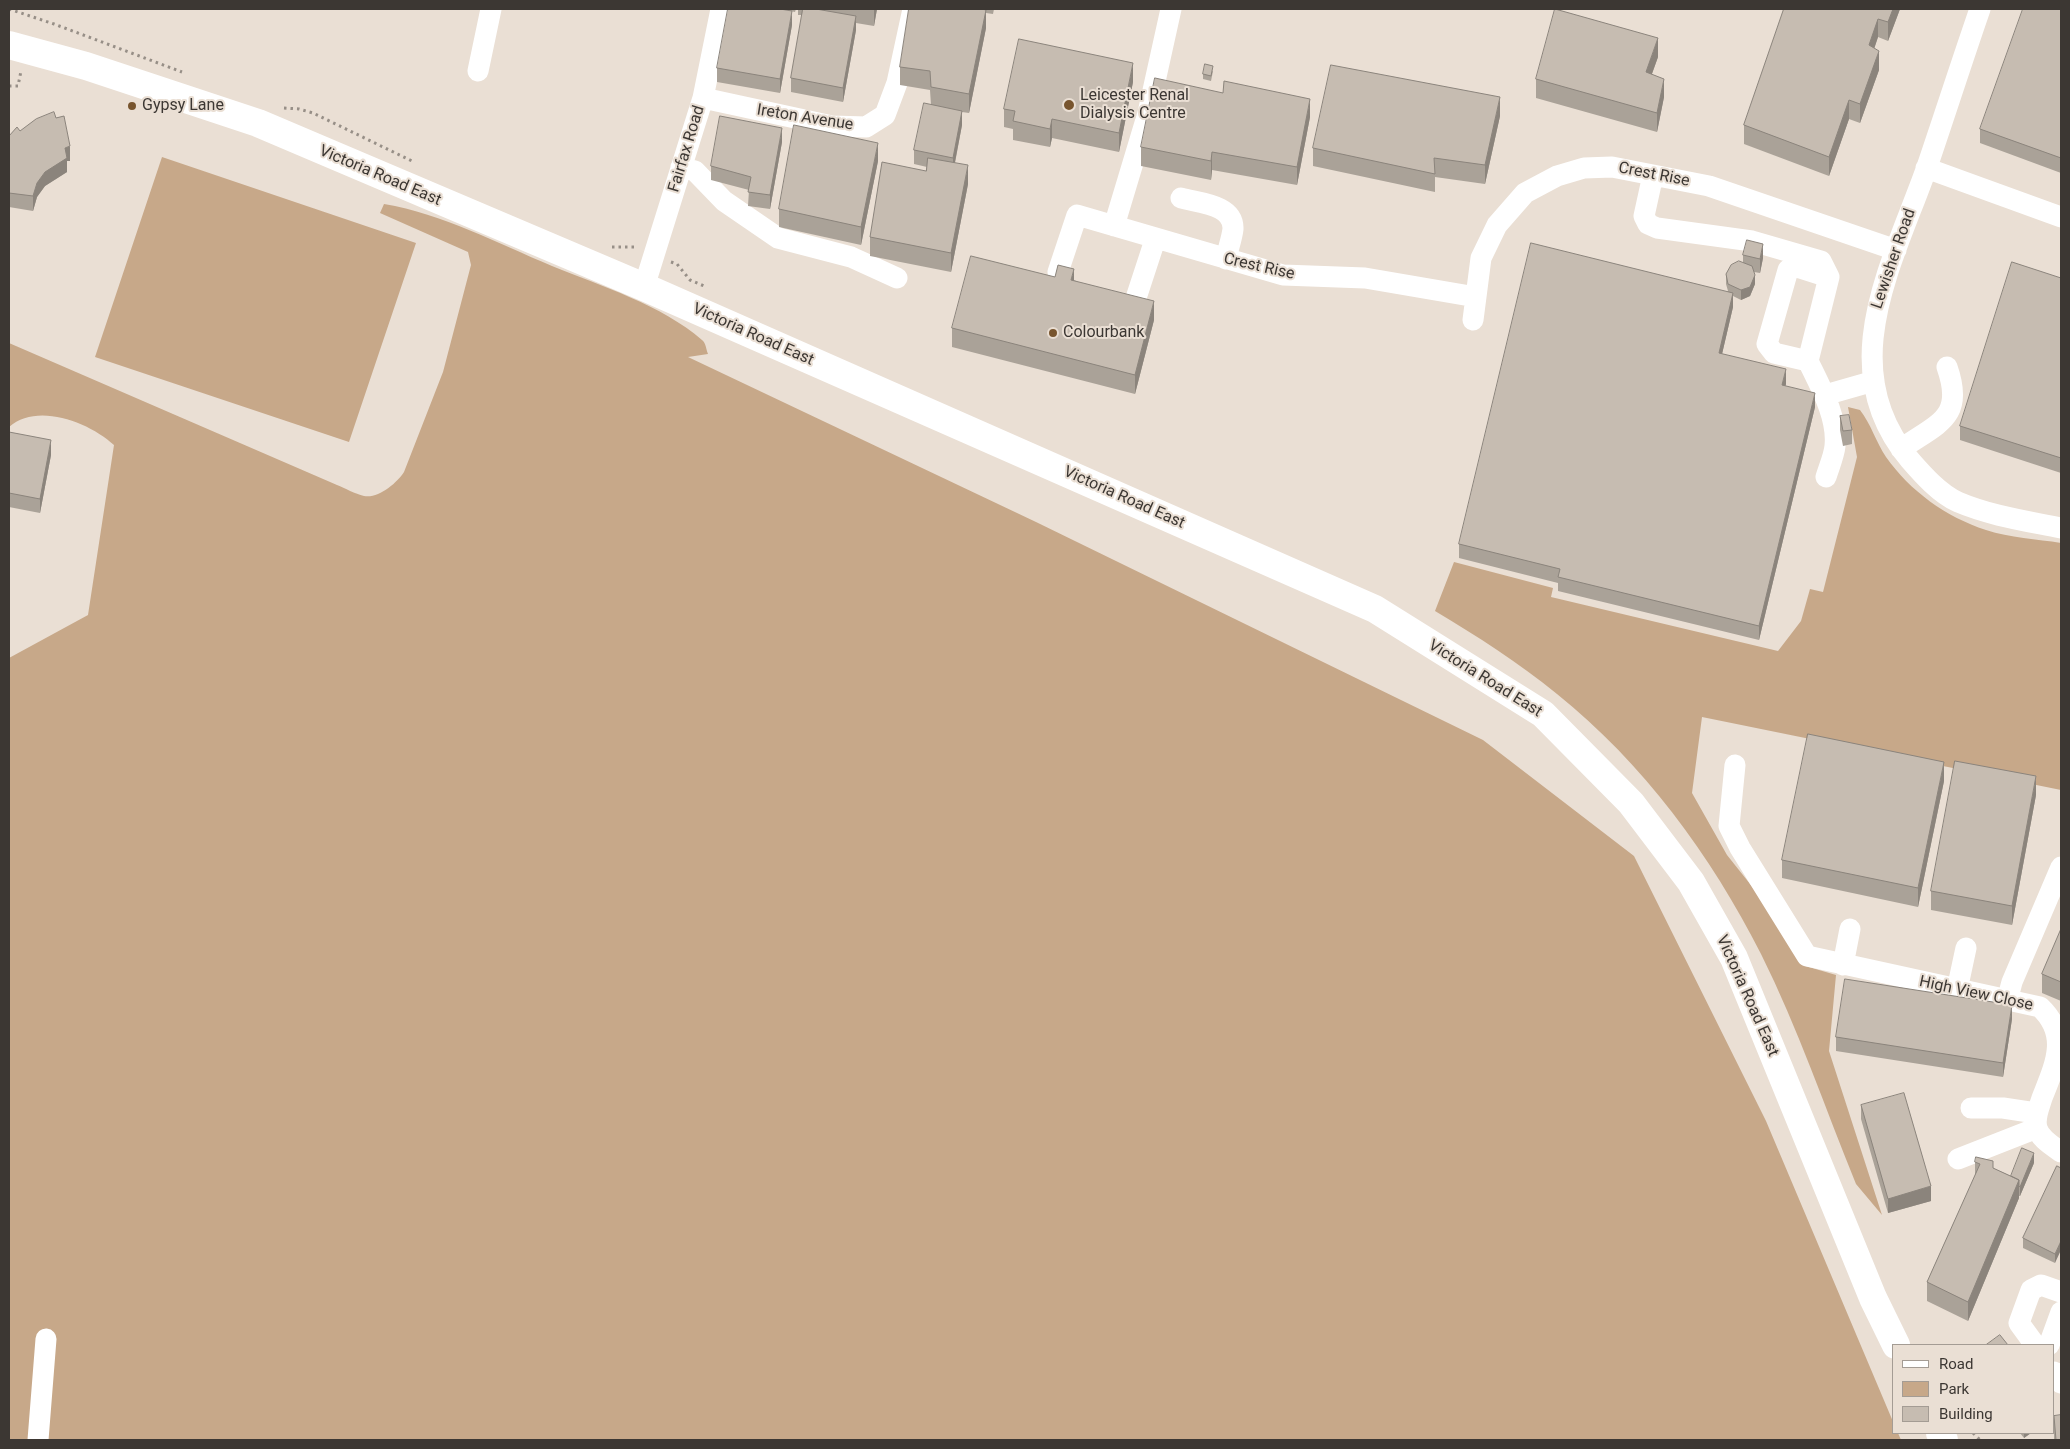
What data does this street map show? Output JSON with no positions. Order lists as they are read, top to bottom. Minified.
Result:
{"streets":{"highway":["Victoria Road East"],"street":["Ireton Avenue","Fairfax Road","Crest Rise","Lewisher Road","High View Close"]},"crossings":[["Ireton Avenue","Fairfax Road"],["Fairfax Road","Victoria Road East"],["Crest Rise","Lewisher Road"]],"places":["Leicester Renal Dialysis Centre","Gypsy Lane","Colourbank"],"legend":["Road","Park","Building"]}
